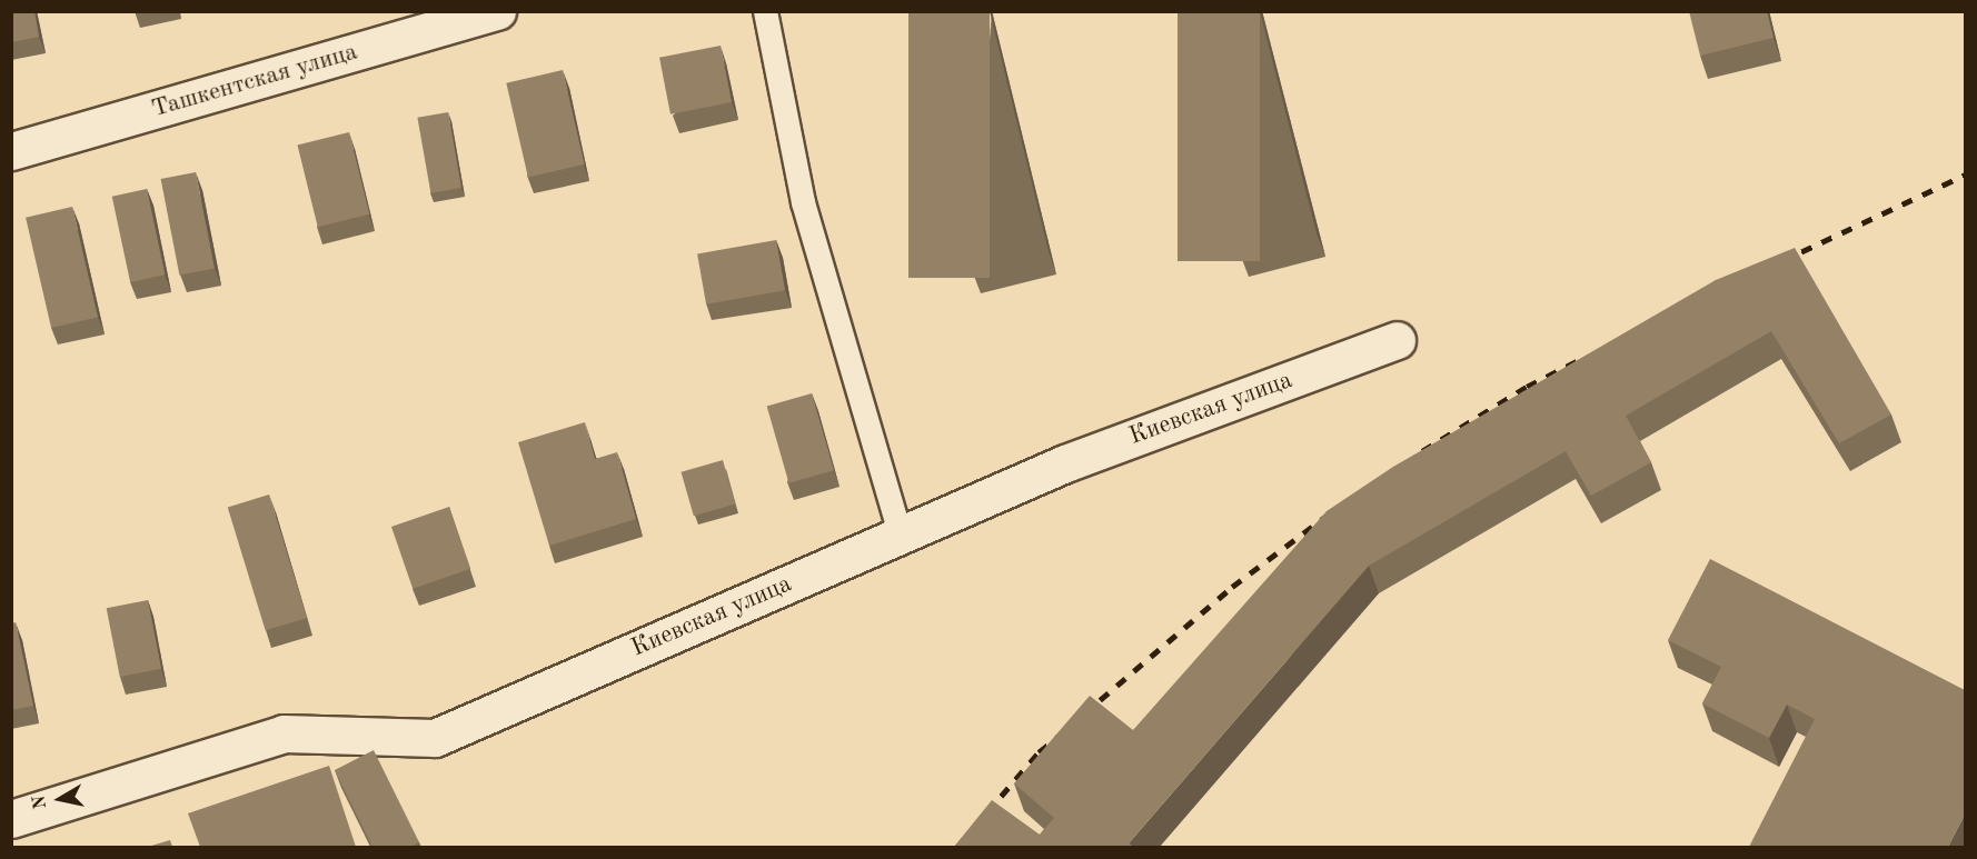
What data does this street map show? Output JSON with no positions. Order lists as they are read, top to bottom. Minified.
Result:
{"streets":{"street":["Ташкентская улица","Киевская улица"]},"north":"left"}
